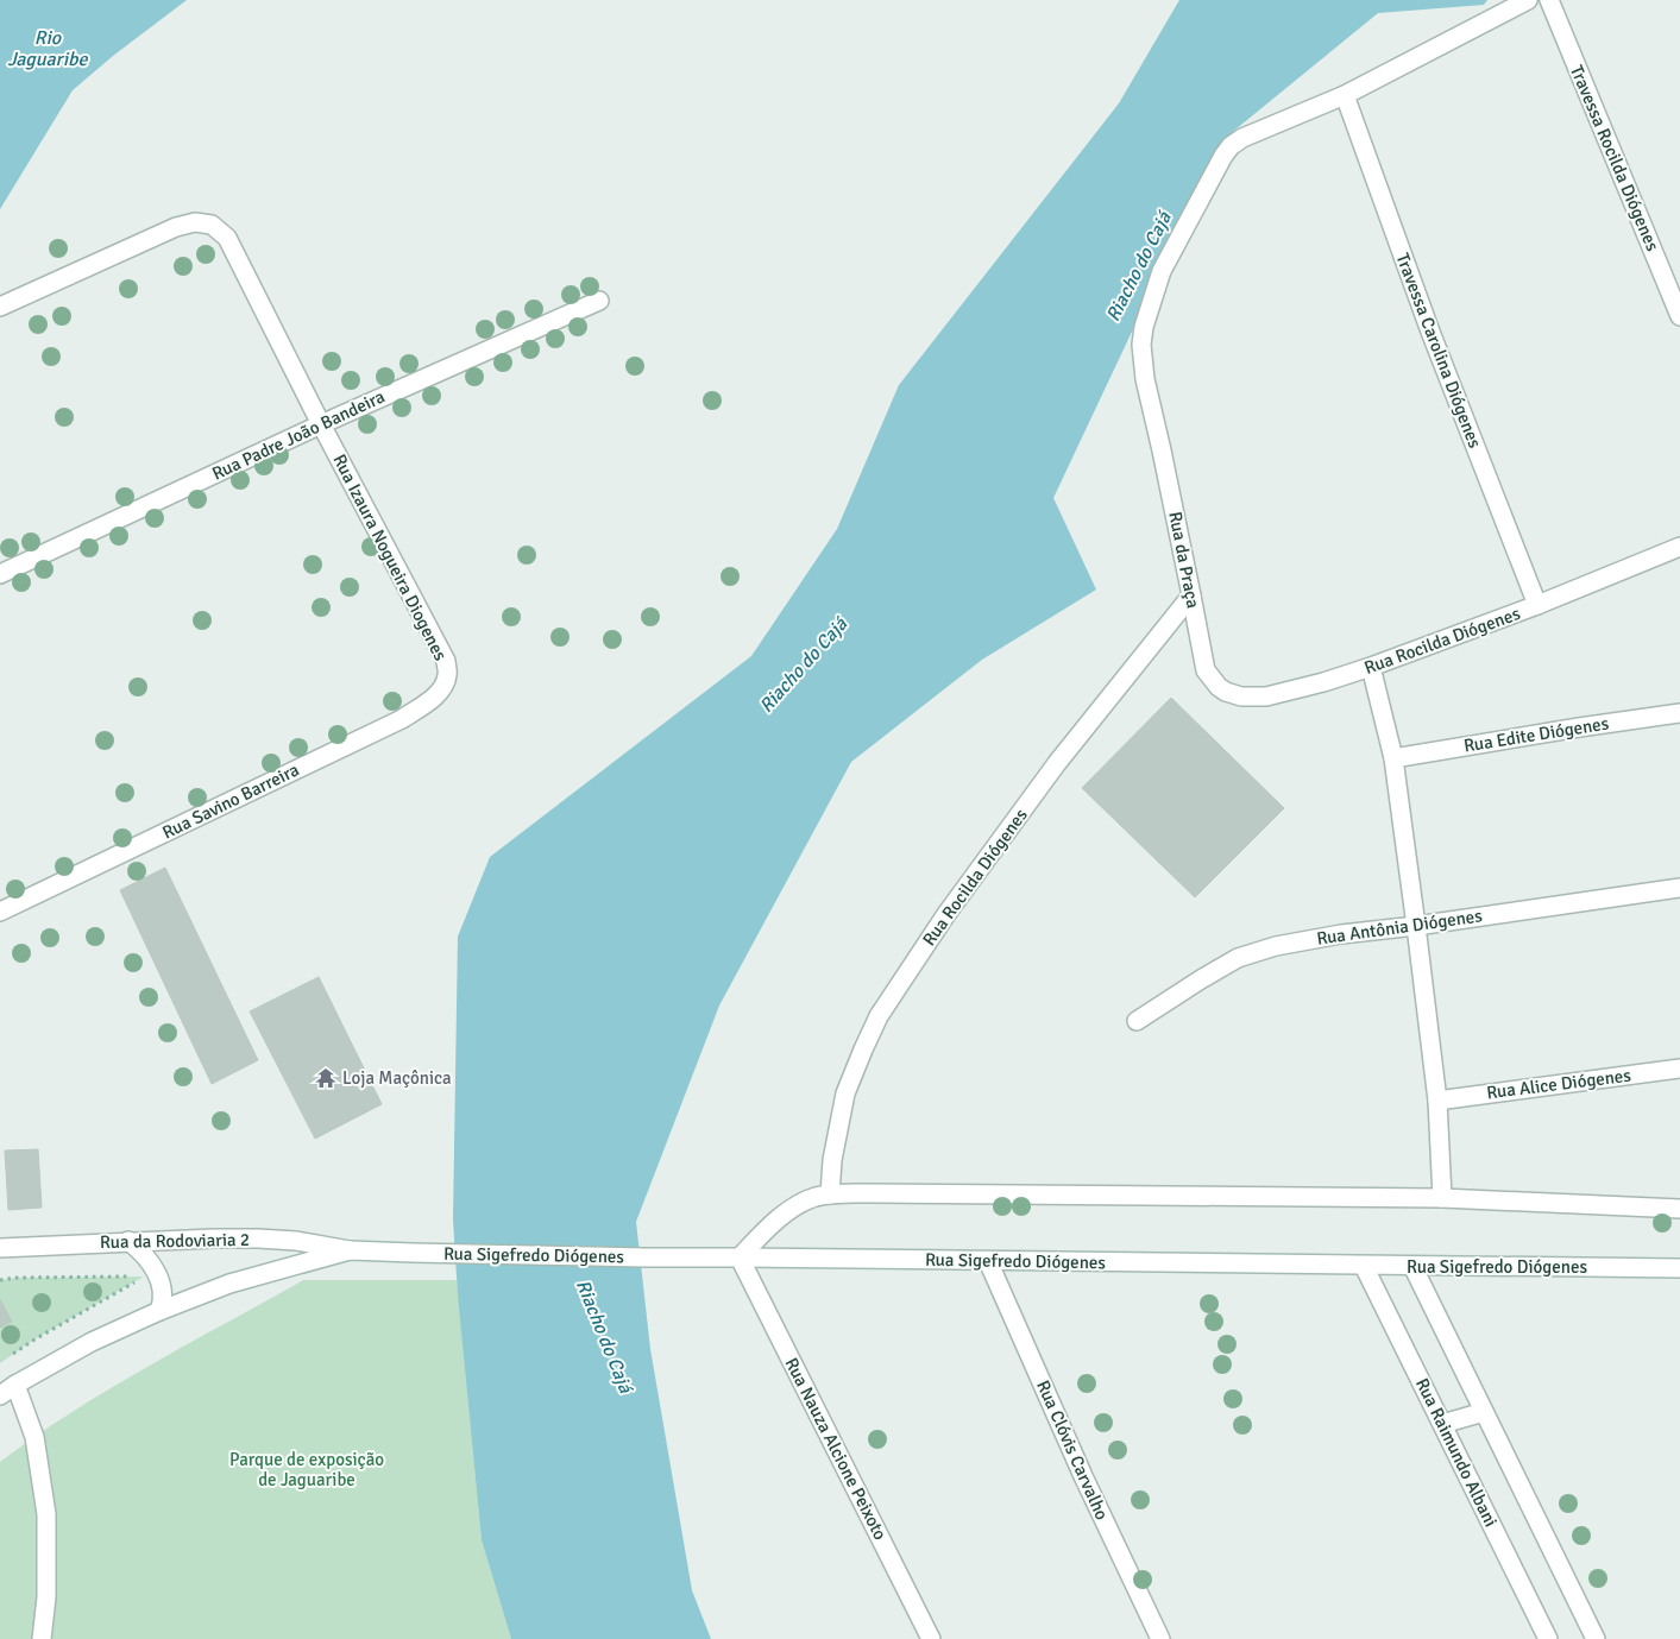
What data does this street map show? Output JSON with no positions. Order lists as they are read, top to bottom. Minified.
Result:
{"streets":{"street":["Travessa Rocilda Diógenes","Travessa Carolina Diógenes","Rua Padre João Bandeira","Rua Izaura Nogueira Diogenes","Rua da Praça","Rua Rocilda Diógenes","Rua Edite Diógenes","Rua Savino Barreira","Rua Antônia Diógenes","Rua Alice Diógenes","Rua da Rodoviaria 2","Rua Sigefredo Diógenes","Rua Nauza Alcione Peixoto","Rua Clóvis Carvalho","Rua Raimundo Albani"]},"crossings":[["Travessa Carolina Diógenes","Rua da Praça"],["Travessa Carolina Diógenes","Rua Rocilda Diógenes"],["Rua Padre João Bandeira","Rua Izaura Nogueira Diogenes"],["Rua Izaura Nogueira Diogenes","Rua Savino Barreira"],["Rua da Praça","Rua Rocilda Diógenes"],["Rua da Rodoviaria 2","Rua Sigefredo Diógenes"],["Rua Sigefredo Diógenes","Rua Nauza Alcione Peixoto"],["Rua Sigefredo Diógenes","Rua Clóvis Carvalho"],["Rua Sigefredo Diógenes","Rua Raimundo Albani"]],"water":["Rio Jaguaribe","Riacho do Cajá"],"parks":["Parque de exposição de Jaguaribe"],"places":{"temple":["Loja Maçônica"]}}
